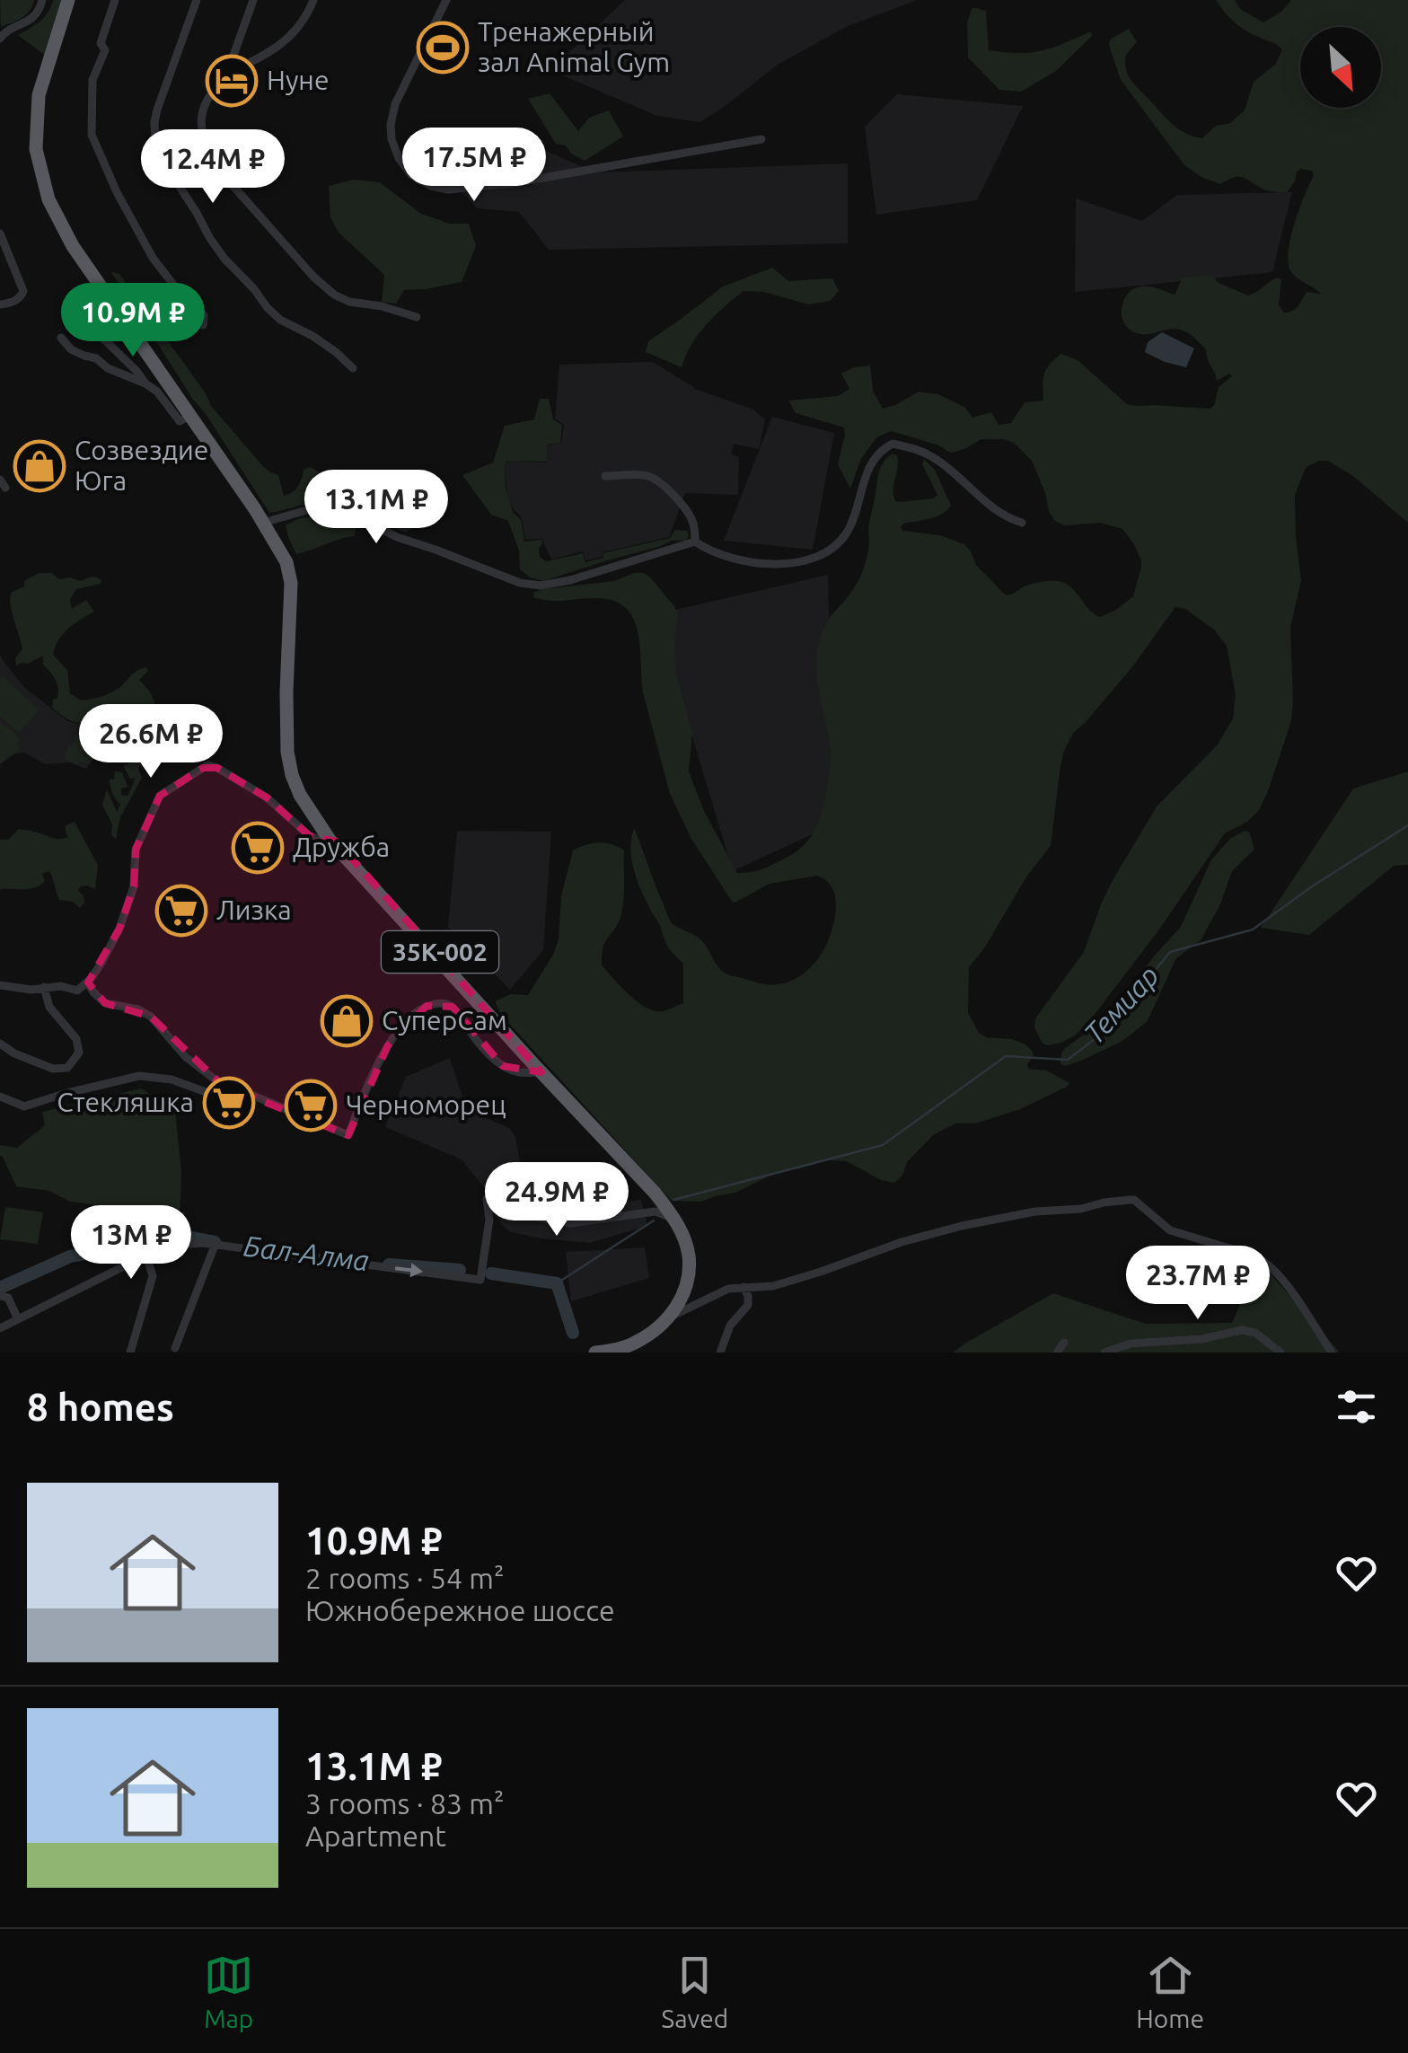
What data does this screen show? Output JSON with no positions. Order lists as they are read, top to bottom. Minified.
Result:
{"streets":{"highway":["35К-002"]},"water":["Темиар","Бал-Алма"],"places":{"sports":["Тренажерный зал Animal Gym"],"hotel":["Нуне"],"shop":["Созвездие Юга","СуперСам"],"supermarket":["Дружба","Лизка","Стекляшка","Черноморец"]},"north":"bottom right","page":{"price":["17.5M ₽","12.4M ₽","10.9M ₽","13.1M ₽","26.6M ₽","24.9M ₽","13M ₽","23.7M ₽"],"heading":"8 homes","list":[{"name":"10.9M ₽","note":"2 rooms · 54 m² · Южнобережное шоссе"},{"name":"13.1M ₽","note":"3 rooms · 83 m² · Apartment"}],"tabs":["Map","Saved","Home"]}}
